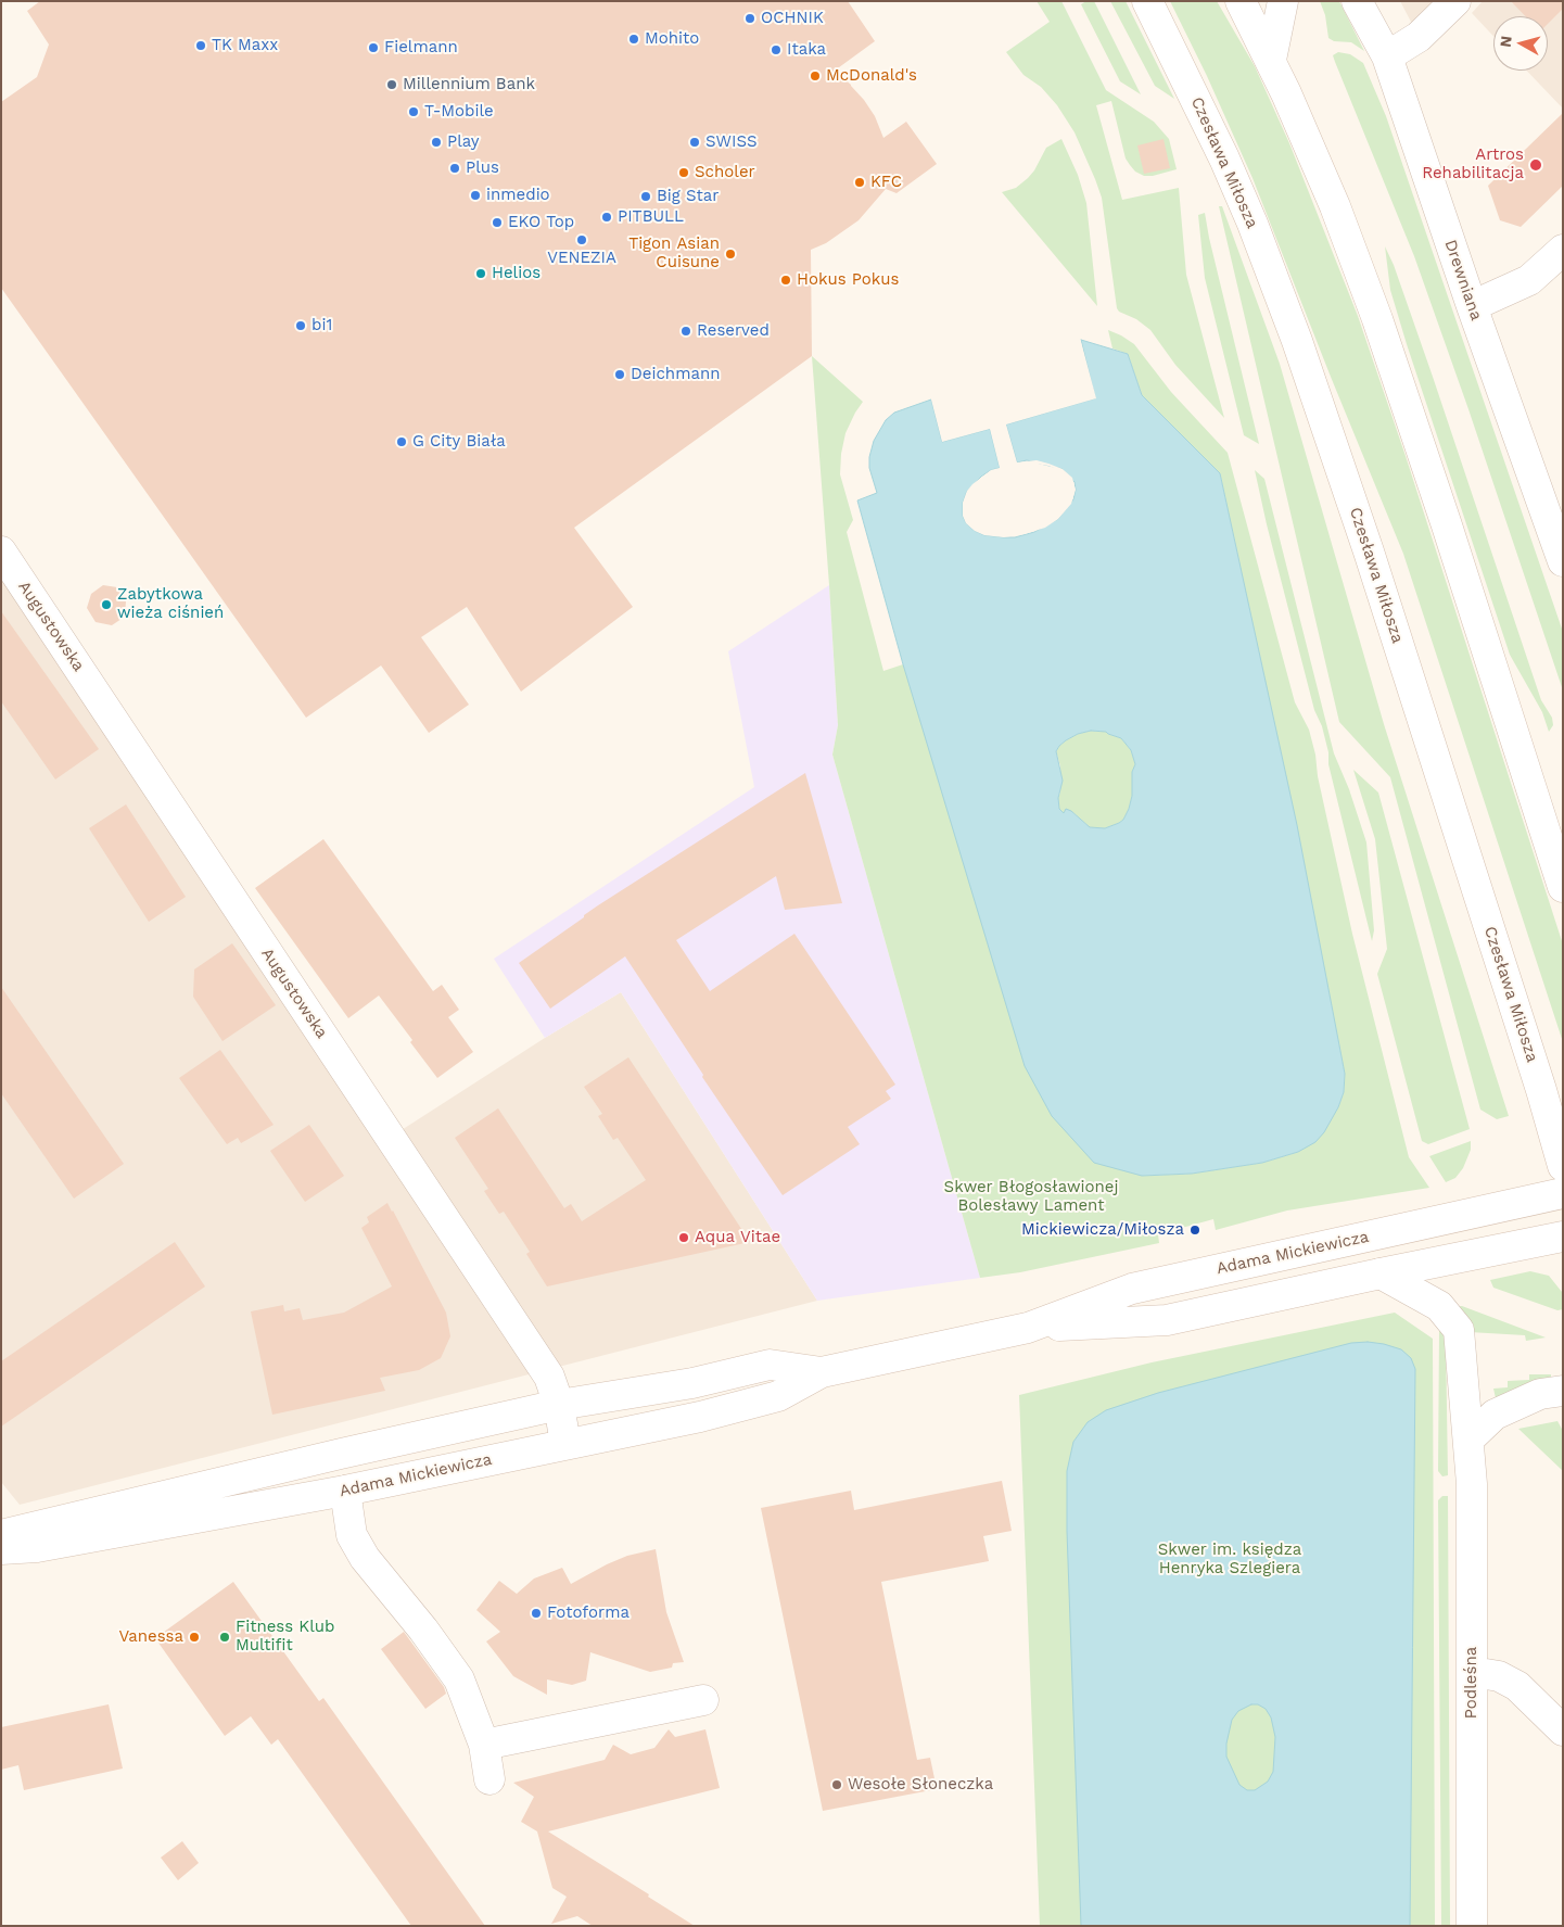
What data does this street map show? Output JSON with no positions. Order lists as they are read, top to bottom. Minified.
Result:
{"streets":{"street":["Czesława Miłosza","Drewniana","Augustowska","Adama Mickiewicza","Podleśna"]},"crossings":[["Augustowska","Adama Mickiewicza"],["Adama Mickiewicza","Podleśna"]],"parks":["Skwer Błogosławionej Bolesławy Lament","Skwer im. księdza Henryka Szlegiera"],"places":["OCHNIK","Mohito","TK Maxx","Fielmann","Itaka","McDonald's","Millennium Bank","T-Mobile","Play","SWISS","Artros Rehabilitacja","Plus","Scholer","KFC","inmedio","Big Star","PITBULL","EKO Top","VENEZIA","Tigon Asian Cuisune","Helios","Hokus Pokus","bi1","Reserved","Deichmann","G City Biała","Zabytkowa wieża ciśnień","Mickiewicza/Miłosza","Aqua Vitae","Fotoforma","Vanessa","Fitness Klub Multifit","Wesołe Słoneczka"],"north":"left"}
